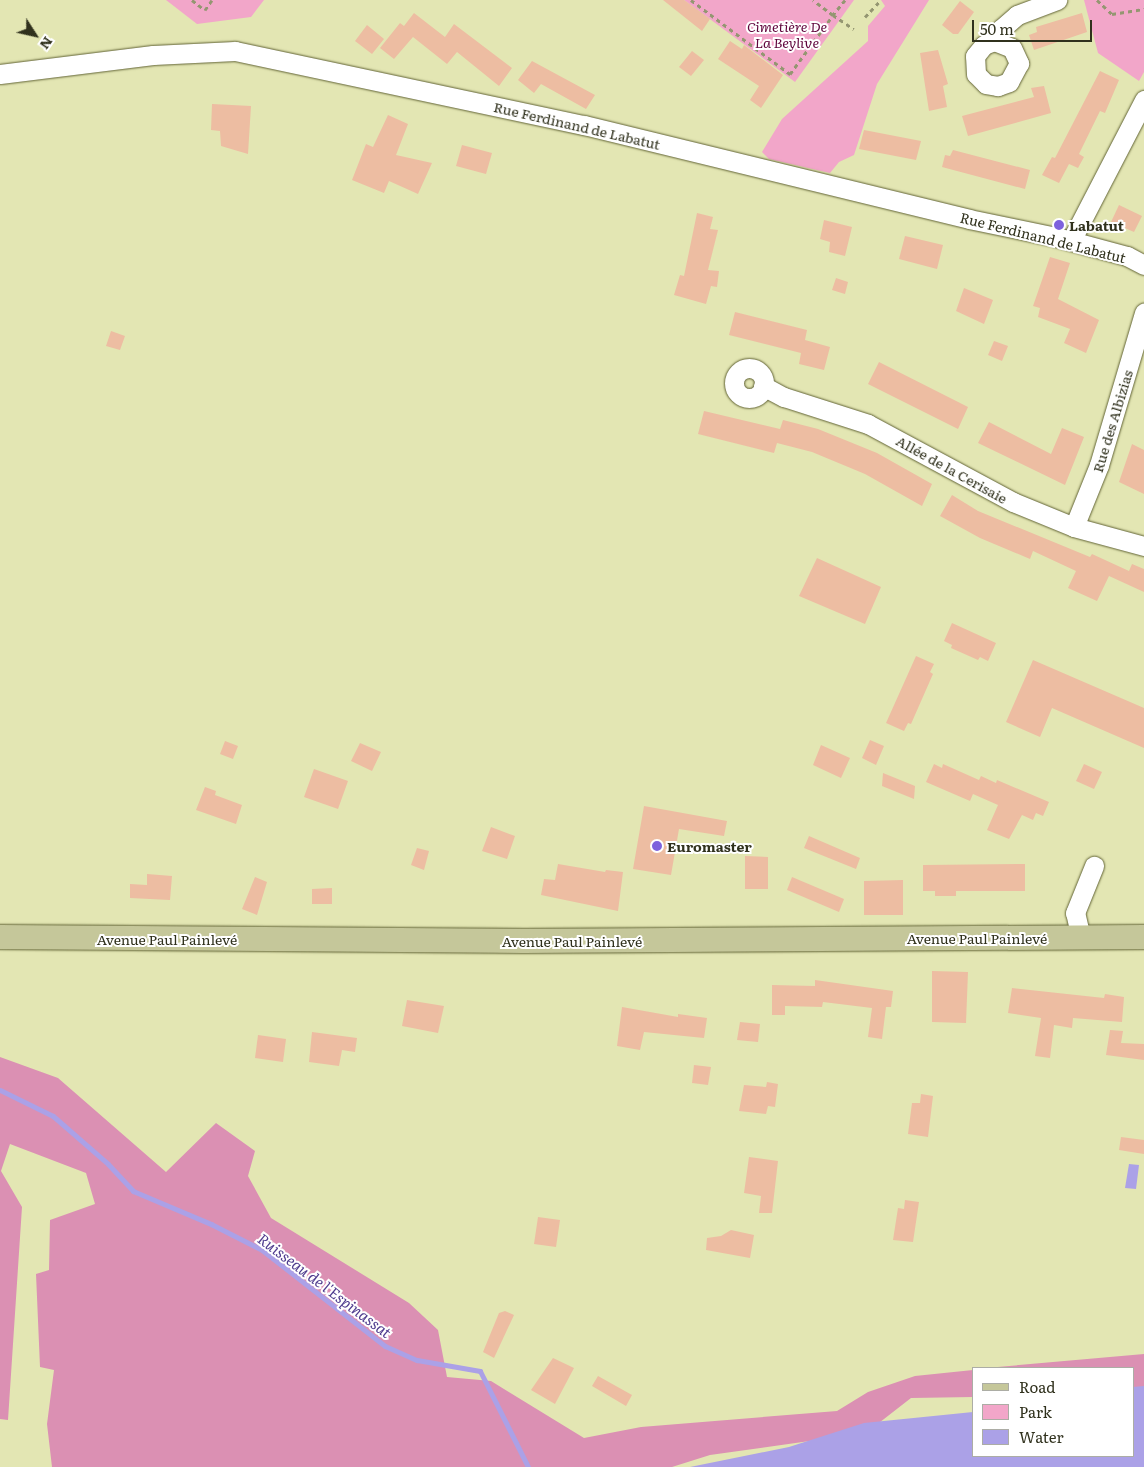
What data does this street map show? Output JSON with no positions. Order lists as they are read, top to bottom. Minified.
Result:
{"streets":{"main road":["Avenue Paul Painlevé"],"street":["Rue Ferdinand de Labatut","Rue des Albizias","Allée de la Cerisaie"]},"crossings":[["Rue des Albizias","Allée de la Cerisaie"]],"water":["Ruisseau de l'Espinassat"],"parks":["Cimetière De La Beylive"],"places":["Labatut","Euromaster"],"legend":["Road","Park","Water"],"scale_bar":"50 m","north":"bottom right"}
